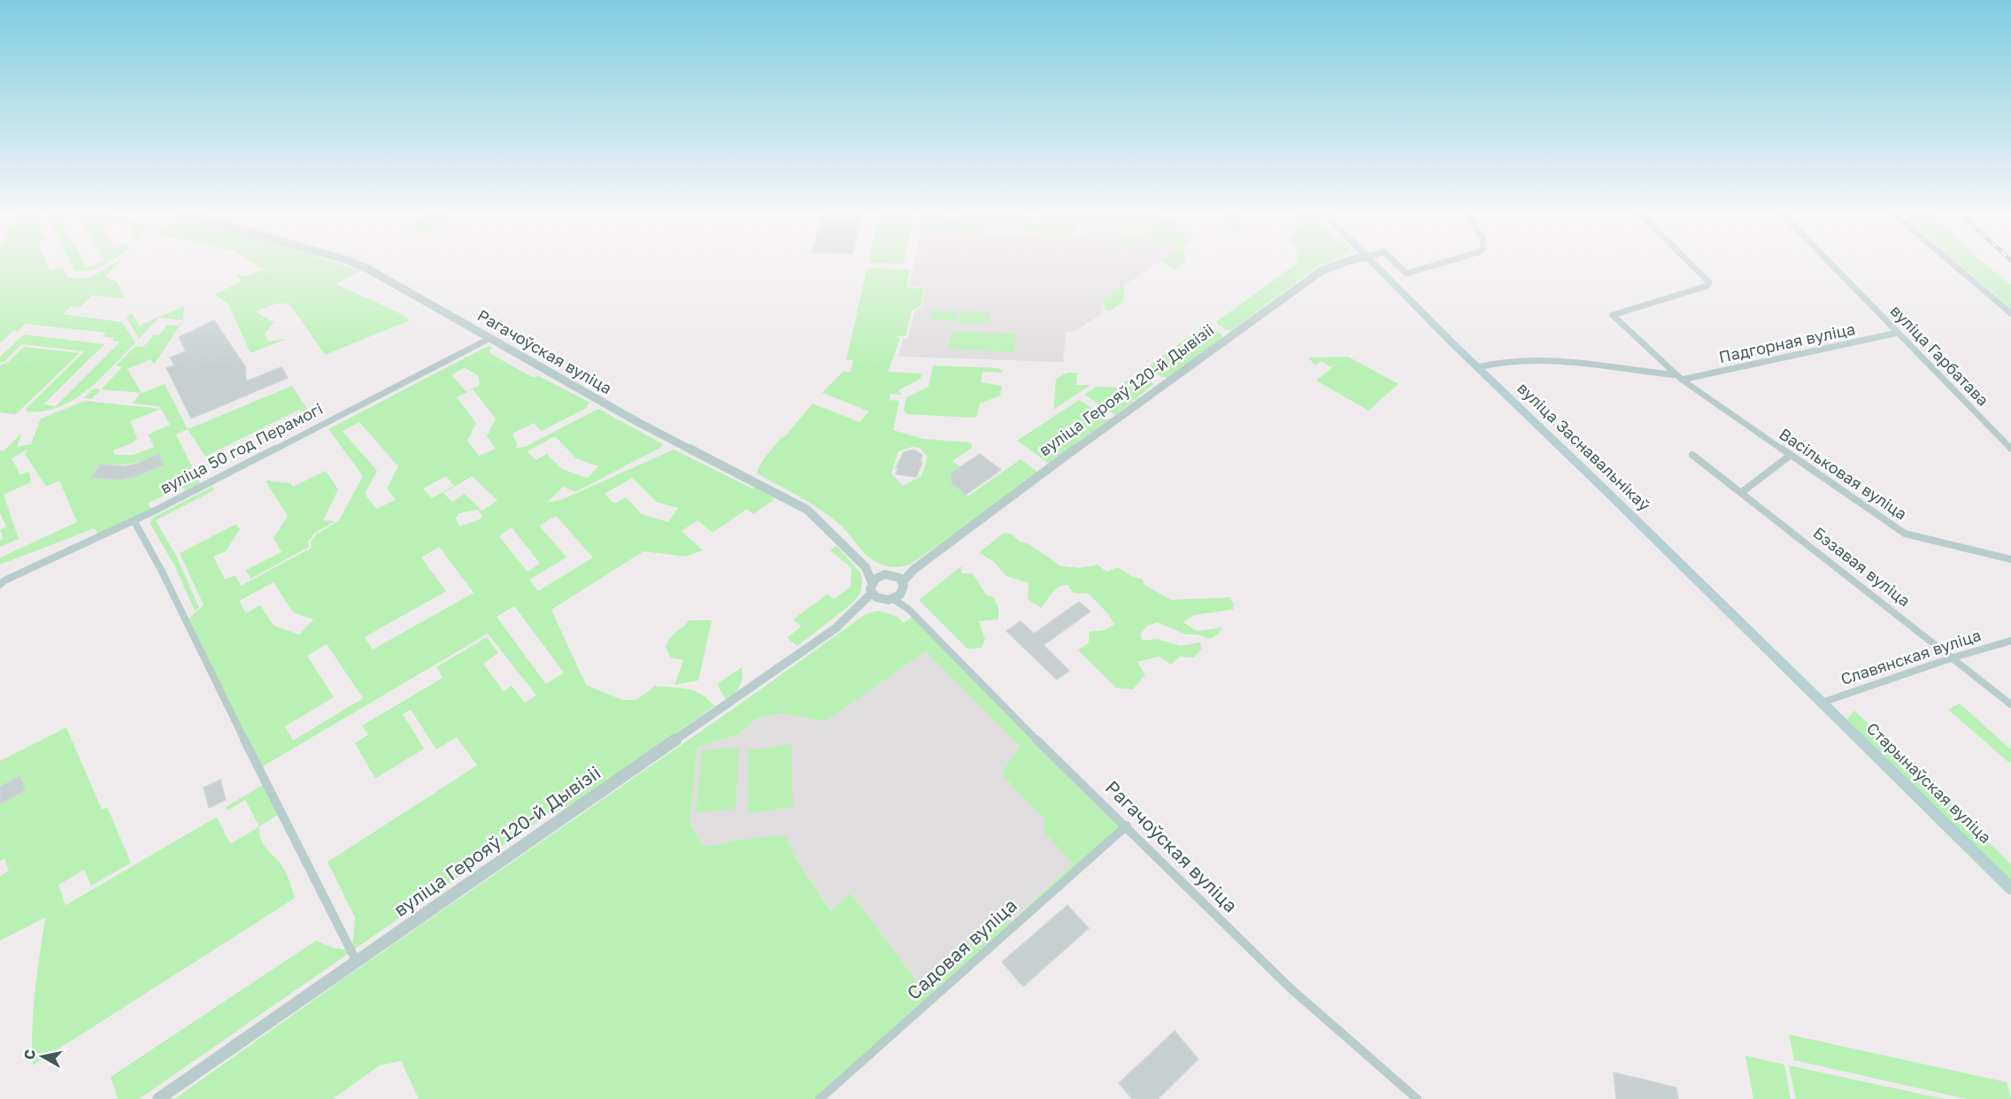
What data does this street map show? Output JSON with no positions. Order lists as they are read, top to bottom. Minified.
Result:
{"streets":{"main road":["вуліца Заснавальнікаў","Старынаўская вуліца"],"street":["Падгорная вуліца","Рагачоўская вуліца","вуліца Гарбатава","вуліца Герояў 120-й Дывізіі","вуліца 50 год Перамогі","Васільковая вуліца","Бэзавая вуліца","Славянская вуліца","Садовая вуліца"]},"crossings":[["Падгорная вуліца","вуліца Гарбатава"],["Падгорная вуліца","Васільковая вуліца"],["Рагачоўская вуліца","вуліца Герояў 120-й Дывізіі"],["Рагачоўская вуліца","вуліца 50 год Перамогі"],["Рагачоўская вуліца","Садовая вуліца"],["вуліца Заснавальнікаў","Васільковая вуліца"],["вуліца Заснавальнікаў","Славянская вуліца"],["вуліца Заснавальнікаў","Старынаўская вуліца"],["Бэзавая вуліца","Славянская вуліца"],["Славянская вуліца","Старынаўская вуліца"]],"north":"left"}
